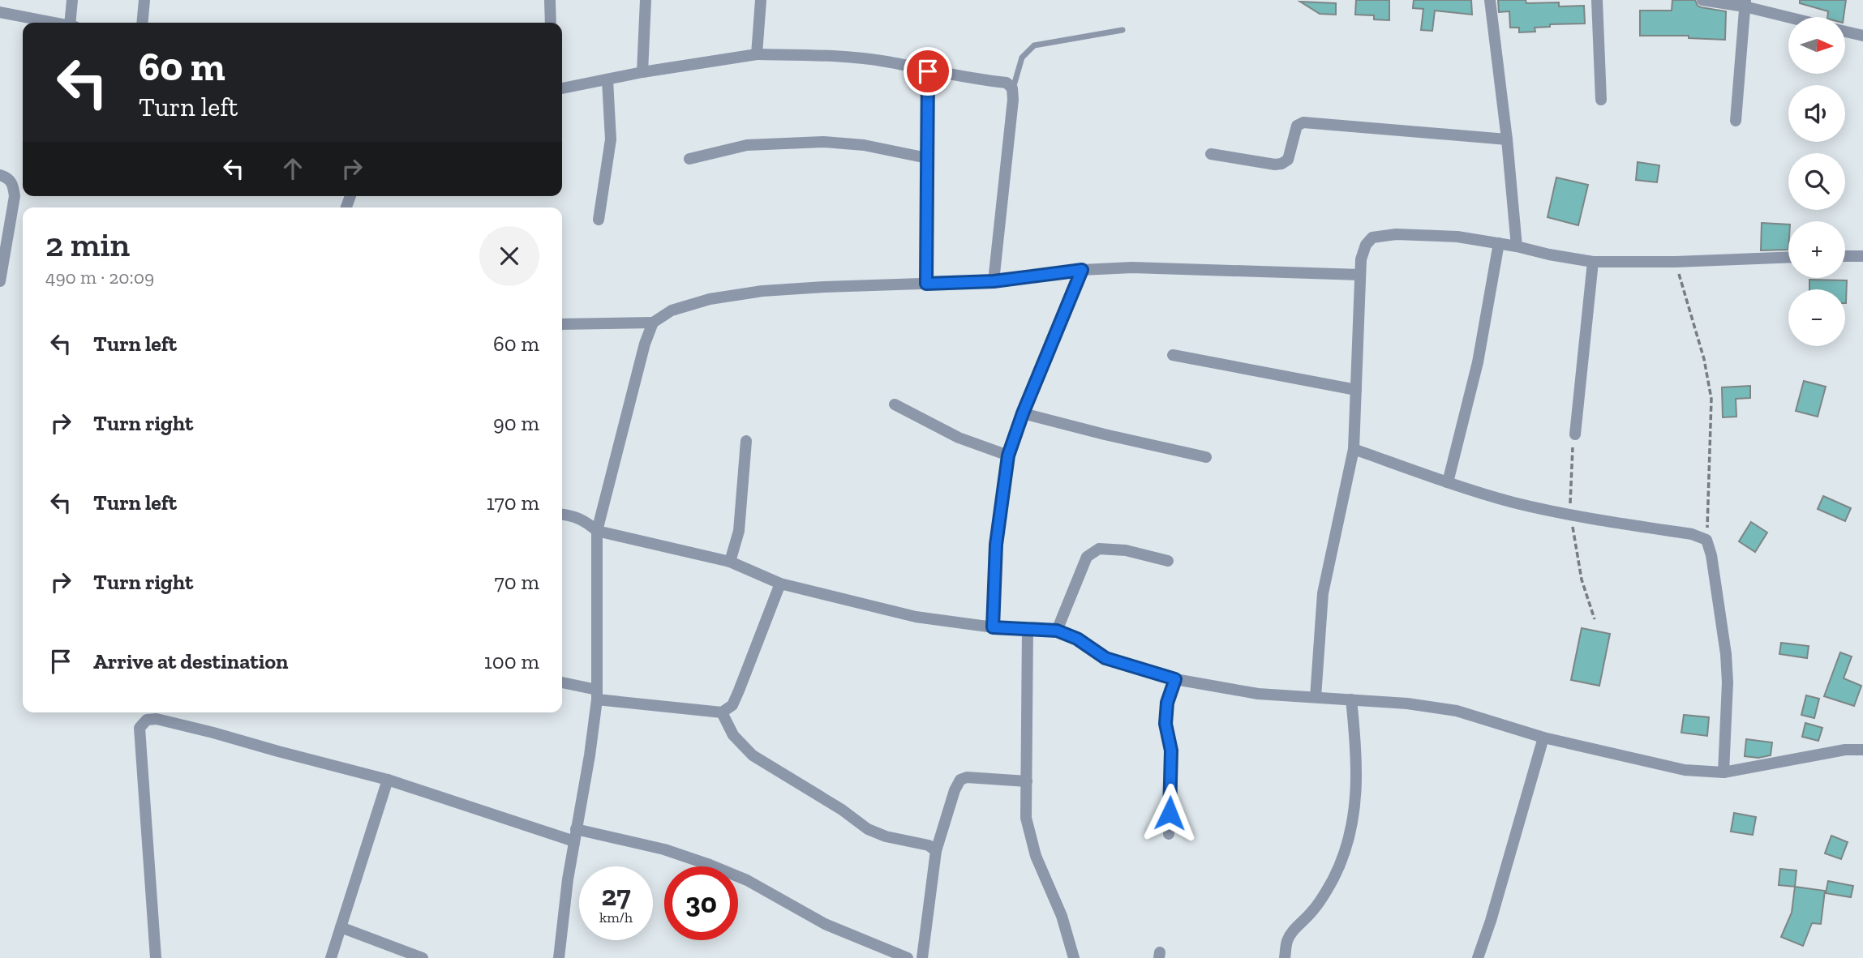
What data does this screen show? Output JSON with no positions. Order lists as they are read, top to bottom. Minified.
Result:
{"north":"right","page":{"map_buttons":["+","−"],"turn":["60 m","Turn left"],"heading":["2 min","490 m · 20:09"],"list":[{"name":"Turn left","value":"60 m"},{"name":"Turn right","value":"90 m"},{"name":"Turn left","value":"170 m"},{"name":"Turn right","value":"70 m"},{"name":"Arrive at destination","value":"100 m"}],"speed":"27 km/h","limit":"30"}}
